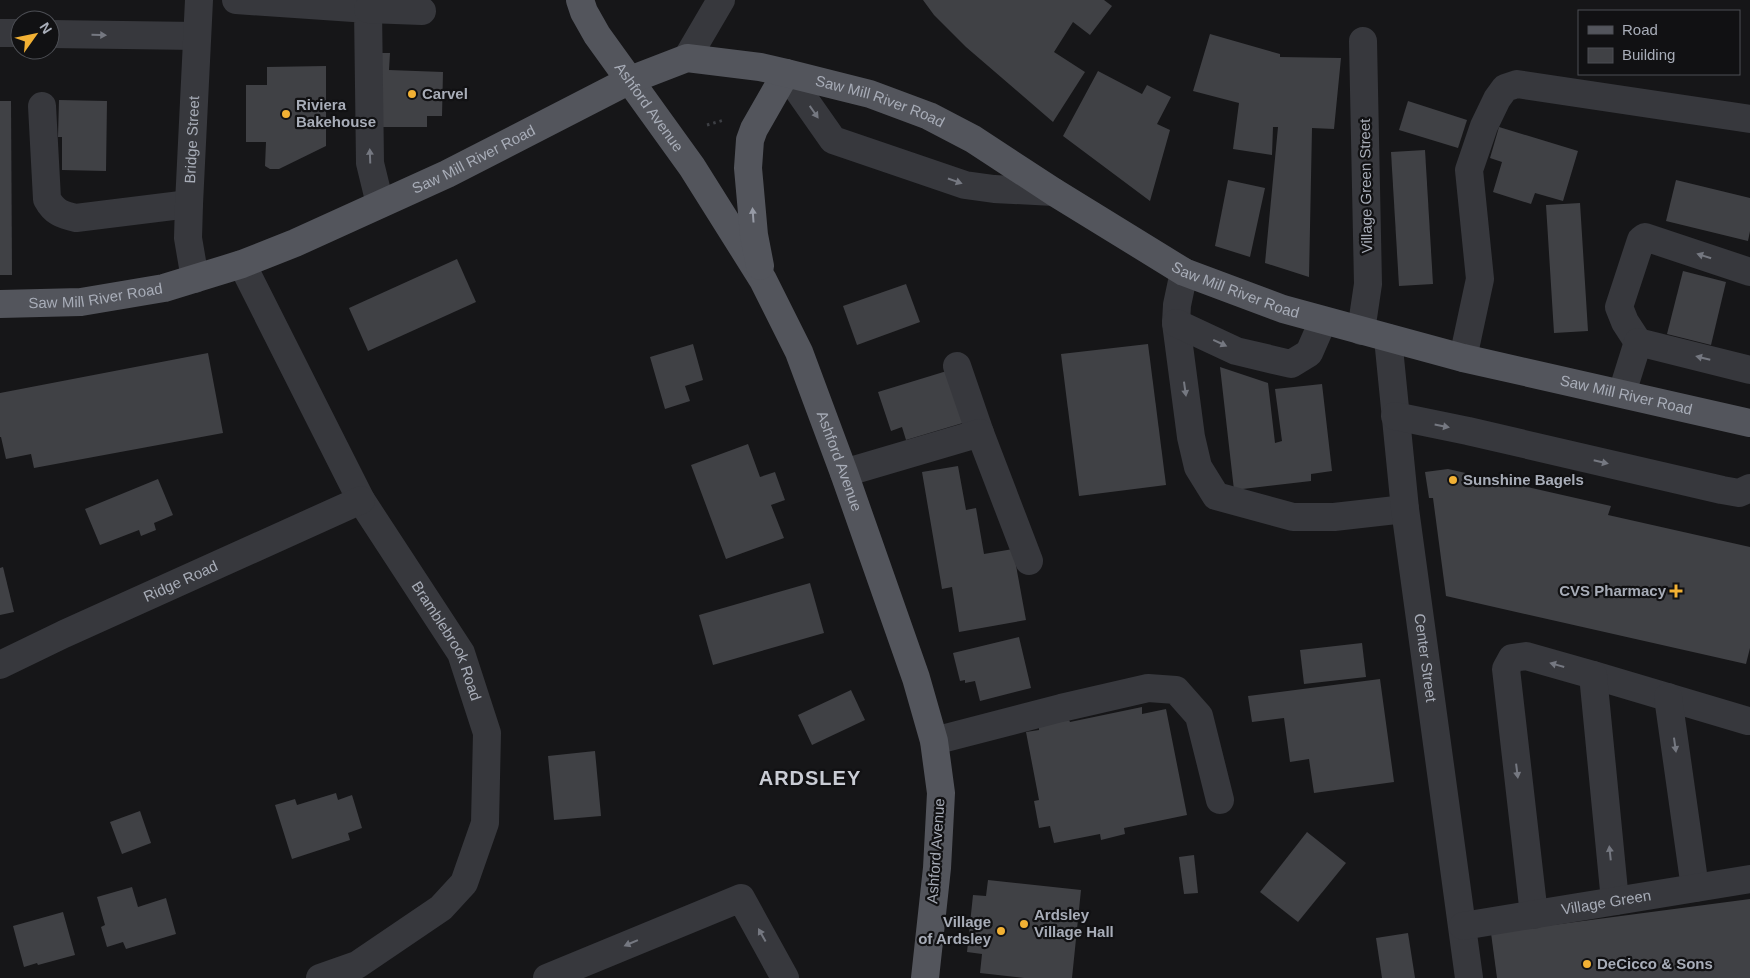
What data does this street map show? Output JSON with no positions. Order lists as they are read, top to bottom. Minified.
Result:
{"streets":{"main road":["Saw Mill River Road","Ashford Avenue"],"street":["Bridge Street","Village Green Street","Ridge Road","Bramblebrook Road","Center Street","Village Green"]},"crossings":[["Saw Mill River Road","Ashford Avenue"],["Saw Mill River Road","Bridge Street"],["Saw Mill River Road","Village Green Street"],["Saw Mill River Road","Bramblebrook Road"],["Saw Mill River Road","Center Street"],["Ridge Road","Bramblebrook Road"],["Center Street","Village Green"]],"districts":["ARDSLEY"],"places":{"other":["Carvel","Riviera Bakehouse","Sunshine Bagels","Ardsley Village Hall","Village of Ardsley","DeCicco & Sons"],"health":["CVS Pharmacy"]},"legend":["Road","Building"],"north":"top right"}
